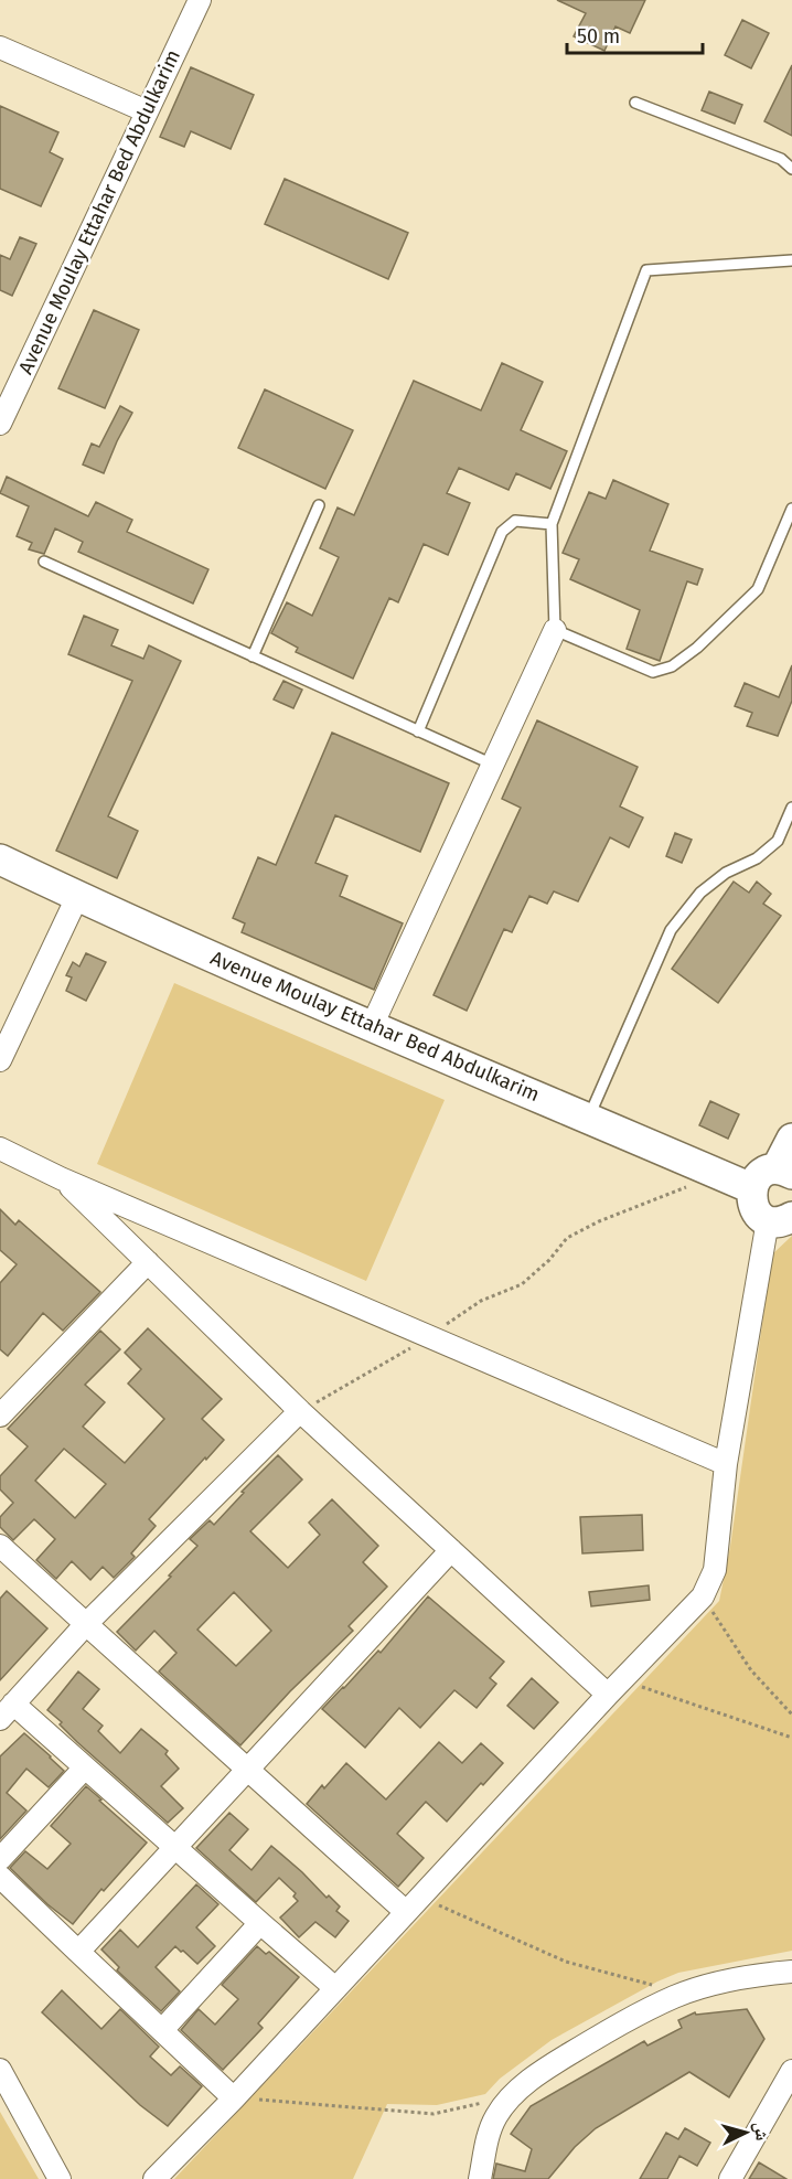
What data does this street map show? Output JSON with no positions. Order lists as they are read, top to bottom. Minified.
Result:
{"streets":{"street":["Avenue Moulay Ettahar Bed Abdulkarim"]},"scale_bar":"50 m","north":"right"}
